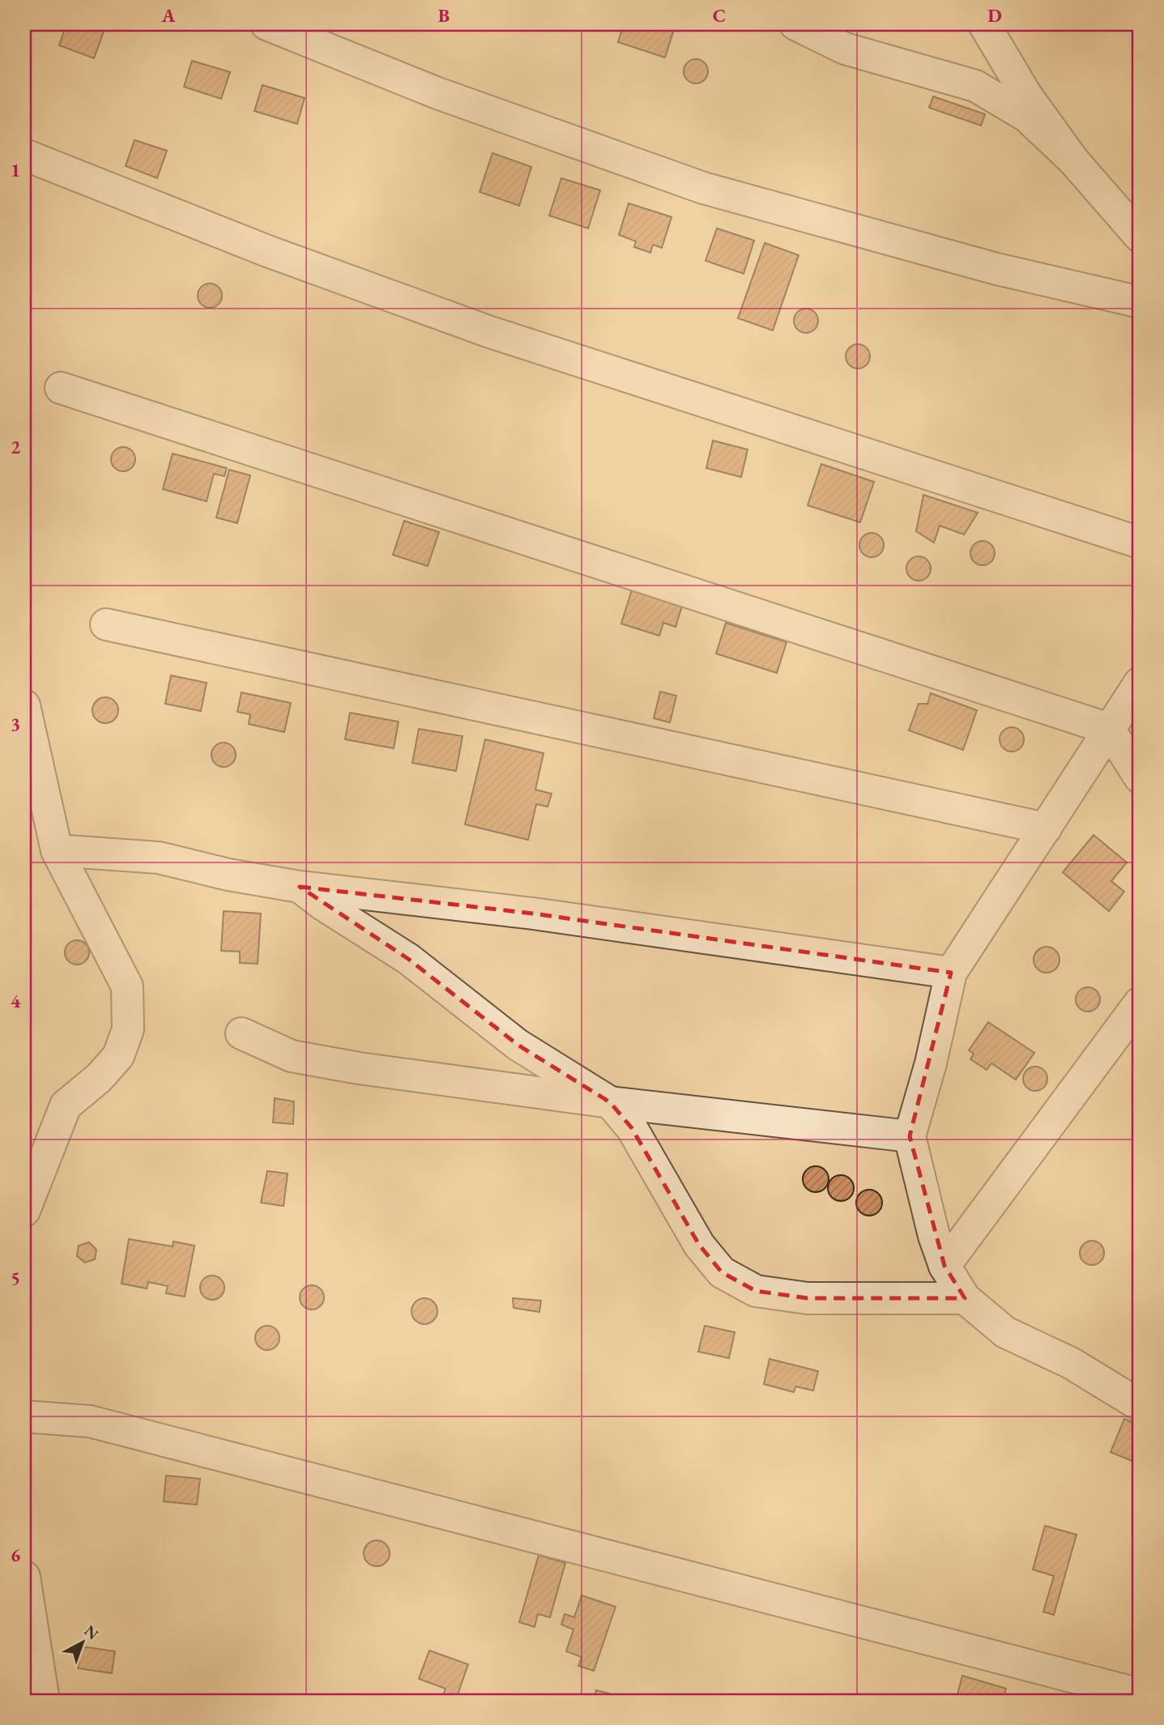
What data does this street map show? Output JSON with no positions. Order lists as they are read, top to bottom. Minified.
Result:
{"north":"top right","grid":{"columns":["A","B","C","D"],"rows":["1","2","3","4","5","6"]}}
